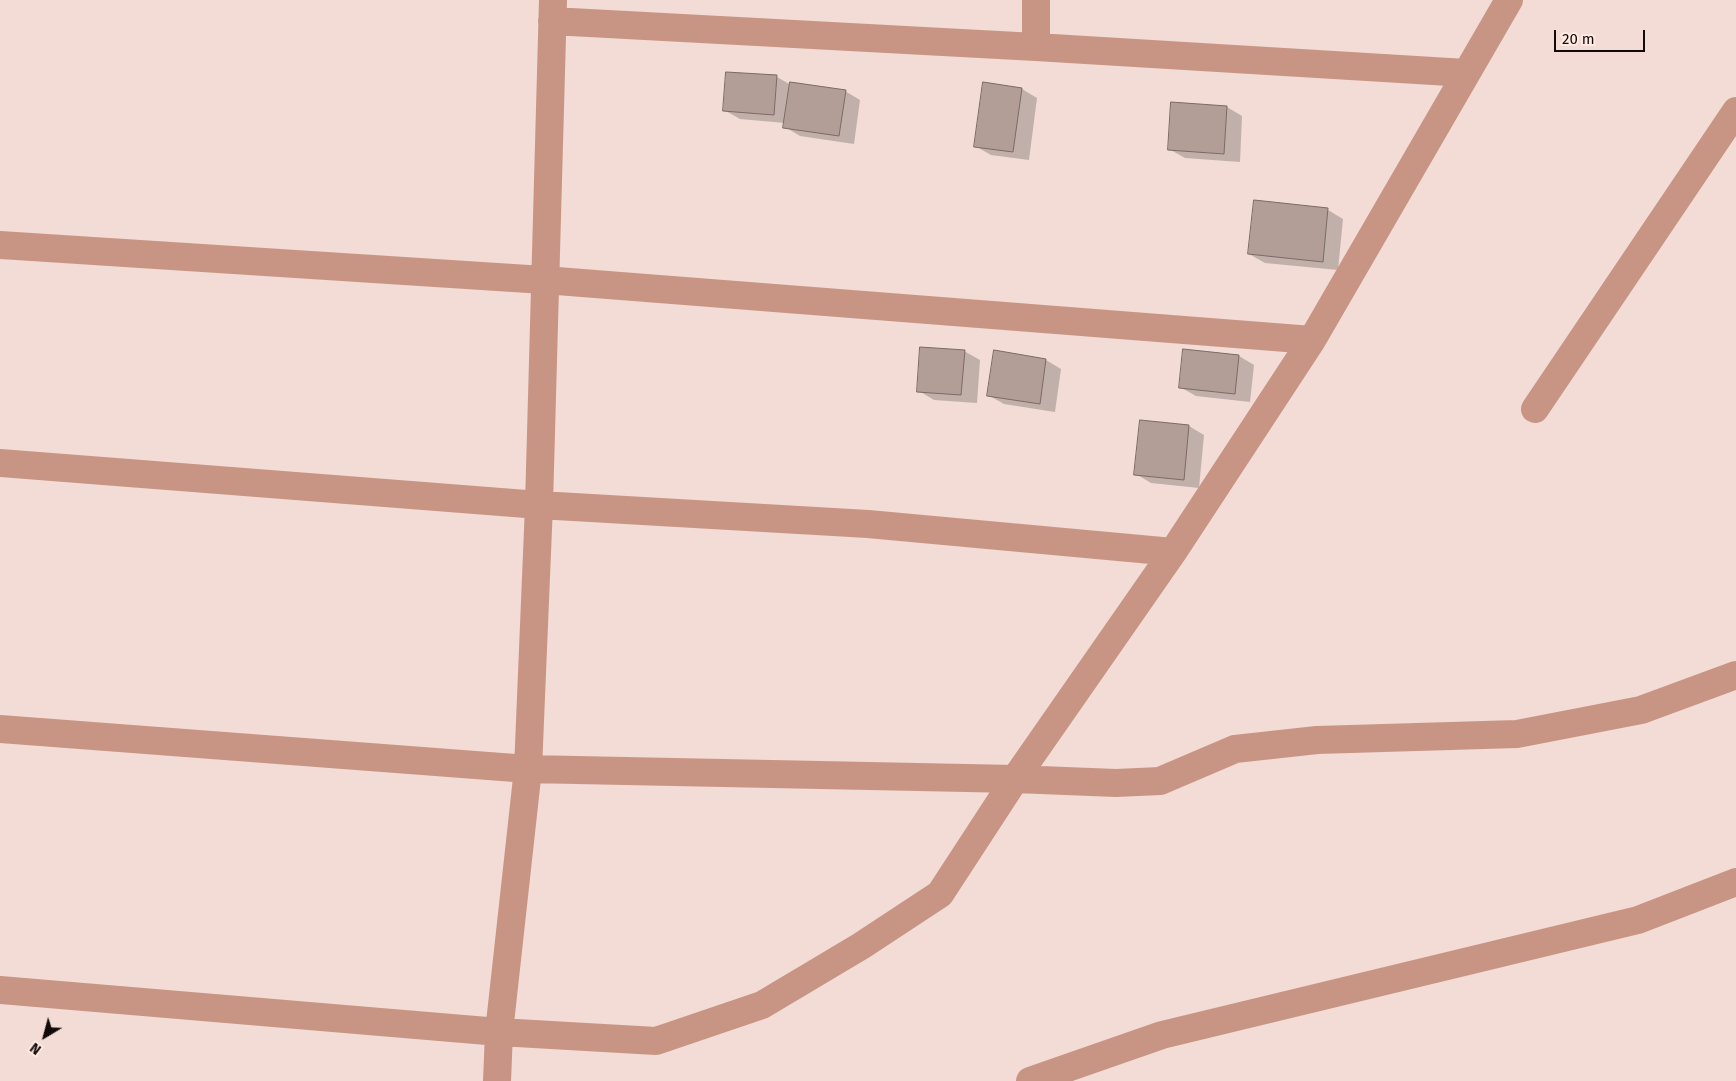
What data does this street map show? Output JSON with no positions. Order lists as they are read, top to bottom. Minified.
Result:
{"scale_bar":"20 m","north":"bottom left"}
